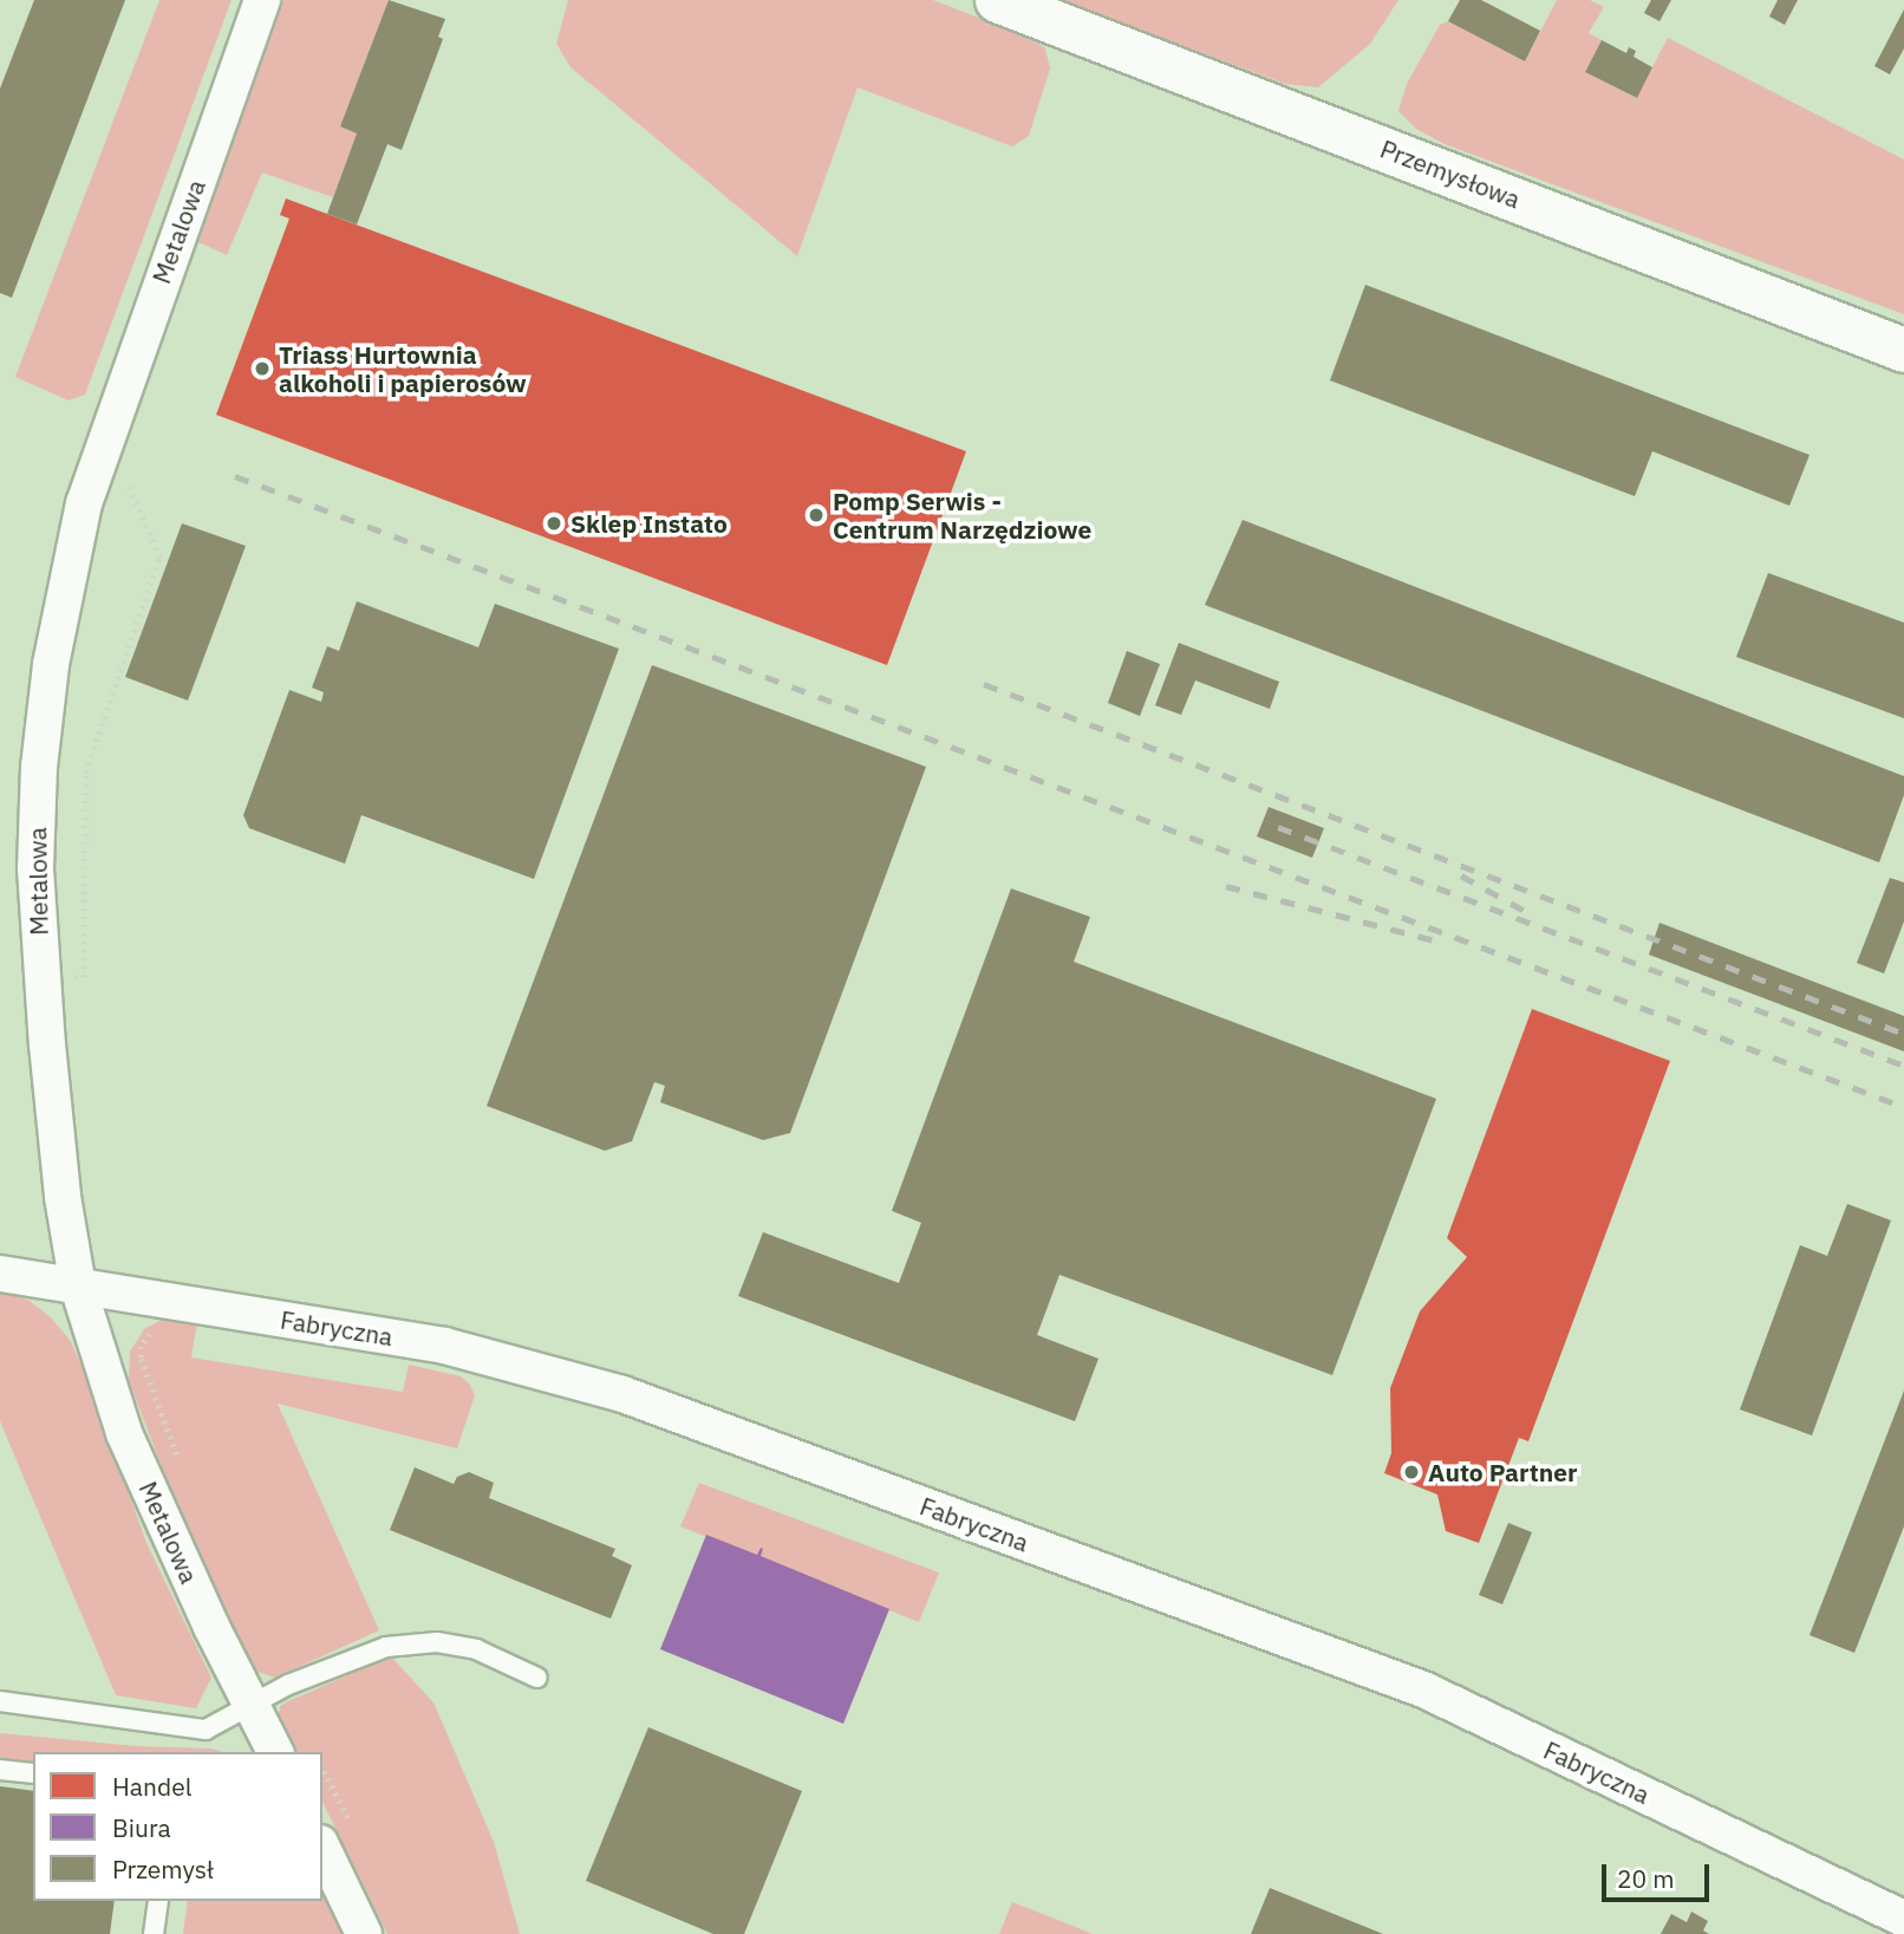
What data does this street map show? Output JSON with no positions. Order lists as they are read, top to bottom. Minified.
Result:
{"streets":{"street":["Przemysłowa","Metalowa","Fabryczna"]},"crossings":[["Metalowa","Fabryczna"]],"places":["Triass Hurtownia alkoholi i papierosów","Pomp Serwis - Centrum Narzędziowe","Sklep Instato","Auto Partner"],"legend":["Handel","Biura","Przemysł"],"scale_bar":"20 m"}
